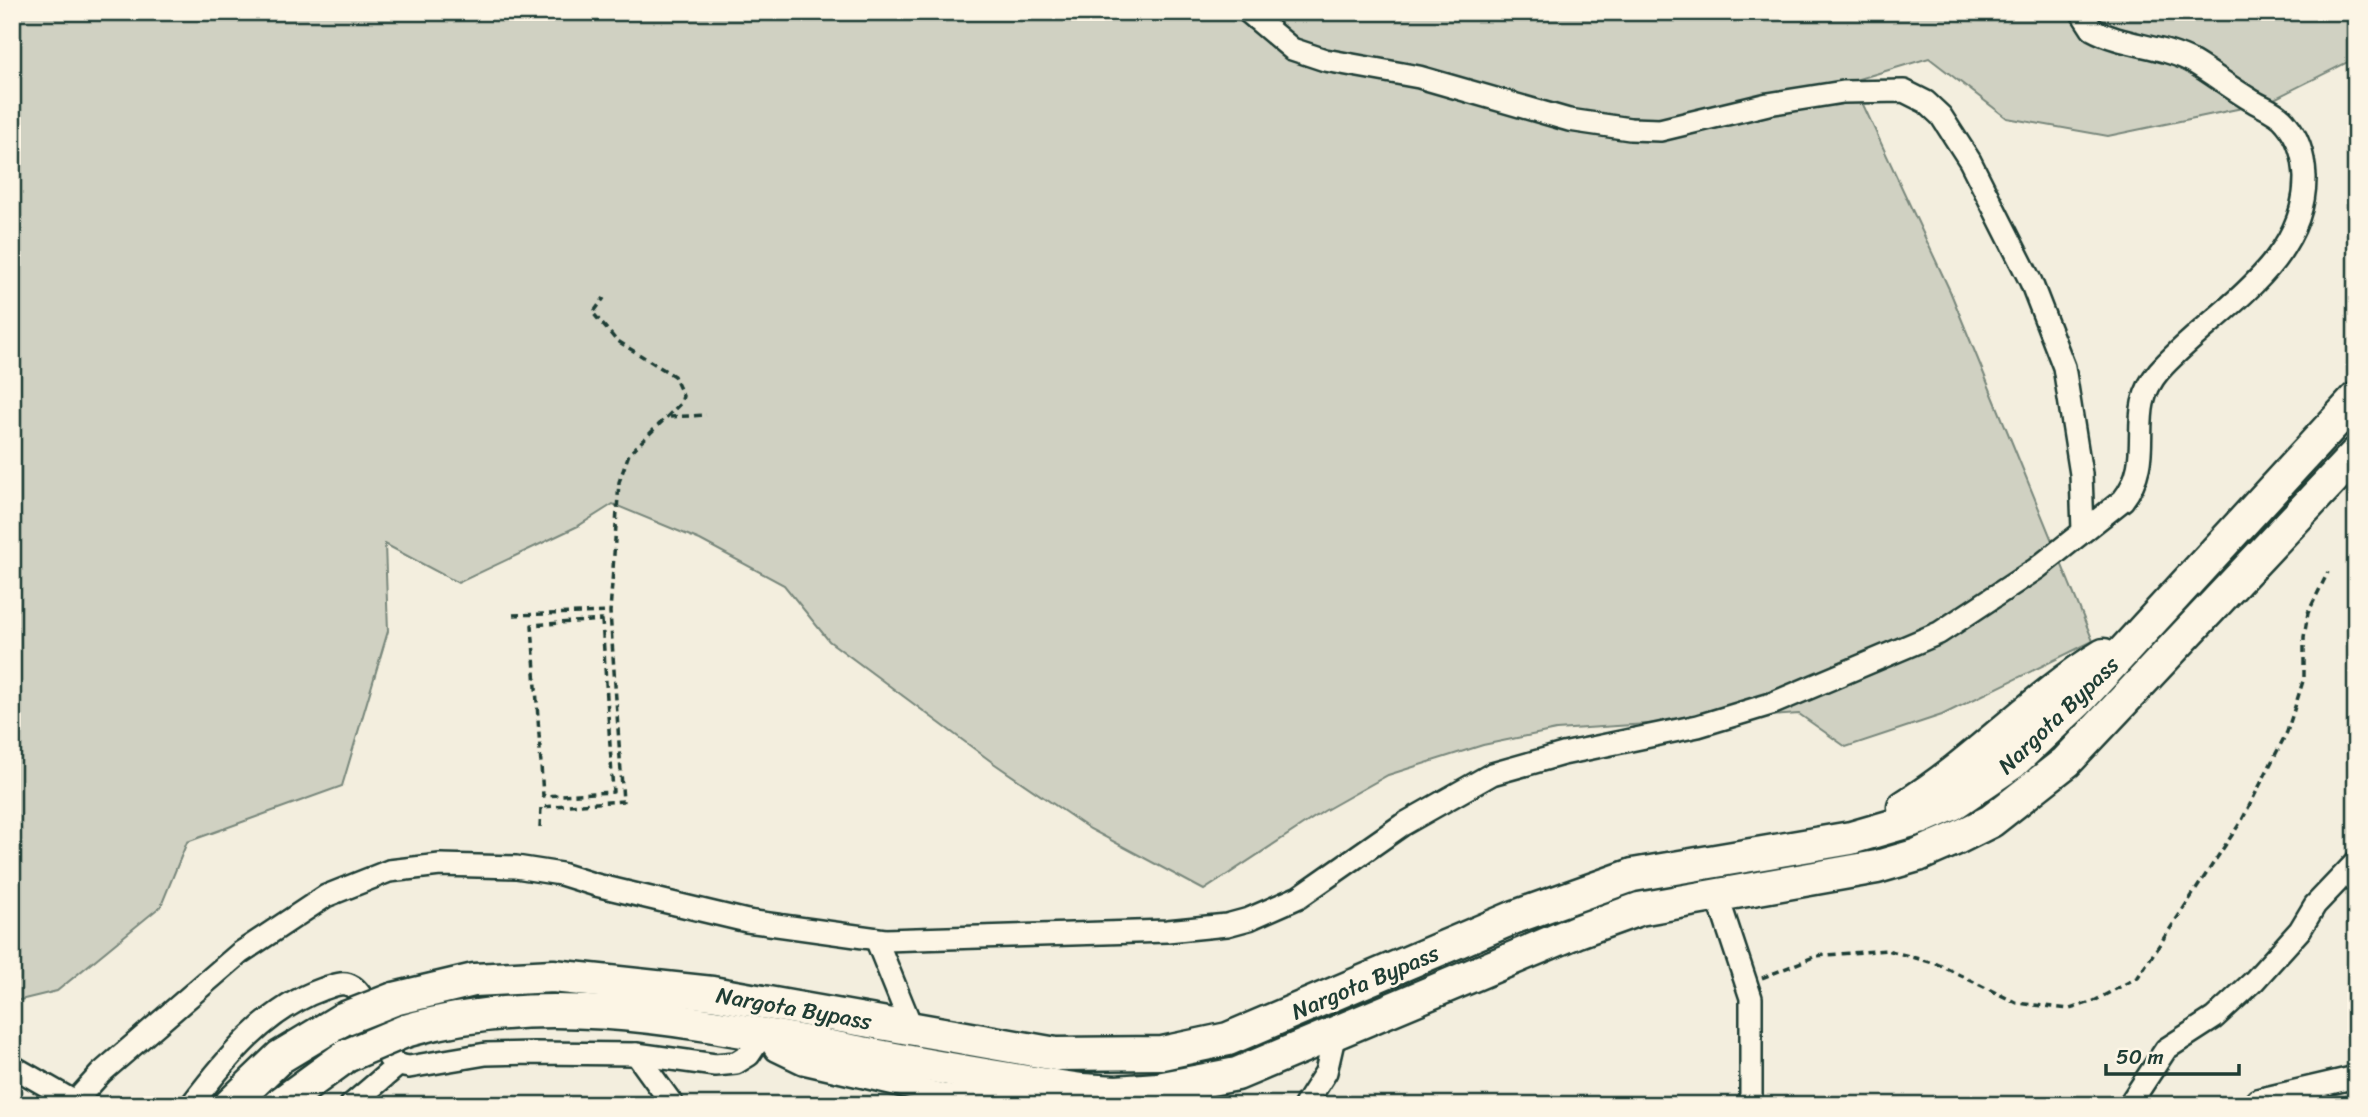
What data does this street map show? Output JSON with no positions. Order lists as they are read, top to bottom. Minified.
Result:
{"streets":{"highway":["Nargota Bypass"]},"scale_bar":"50 m"}
